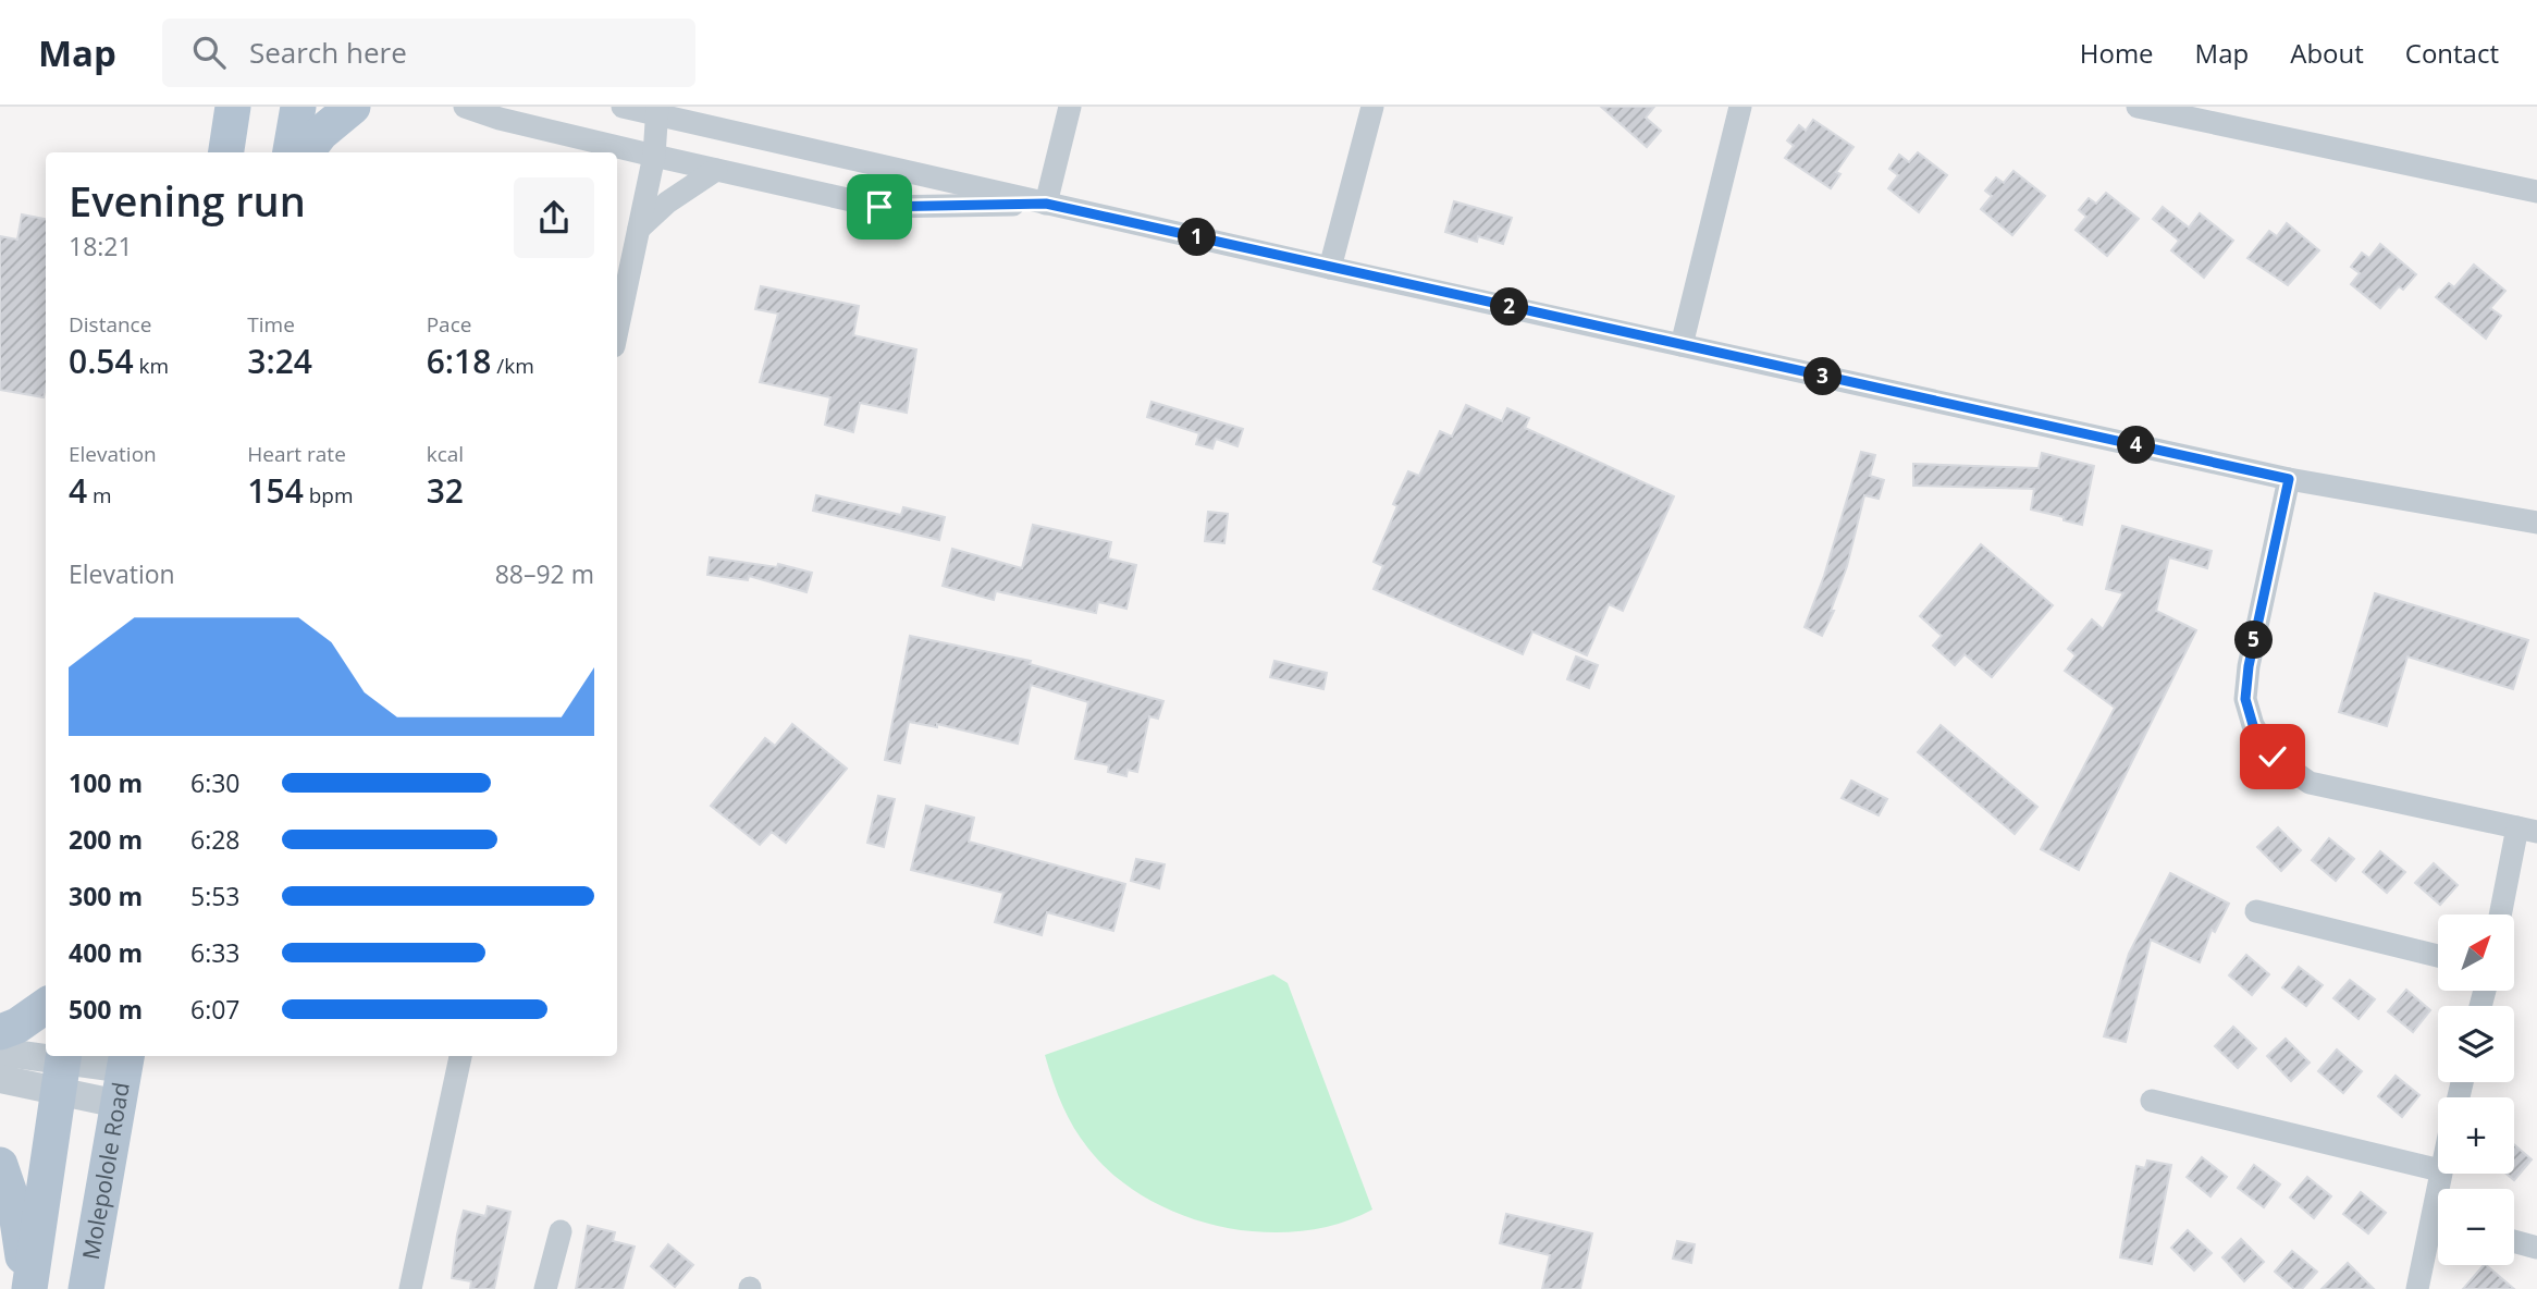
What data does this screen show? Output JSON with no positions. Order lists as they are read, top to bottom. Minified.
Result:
{"streets":{"main road":["Molepolole Road"]},"north":"top right","page":{"header":"Map","search":"Search here","nav":["Home","Map","About","Contact"],"heading":["Evening run","18:21"],"pins":["1","2","3","4","5"],"stats":[["Distance","0.54 km"],["Time","3:24"],["Pace","6:18 /km"],["Elevation","4 m"],["Heart rate","154 bpm"],["kcal","32"]],"chart":["Elevation","88–92 m"],"list":[{"name":"100 m","note":"6:30"},{"name":"200 m","note":"6:28"},{"name":"300 m","note":"5:53"},{"name":"400 m","note":"6:33"},{"name":"500 m","note":"6:07"}],"map_buttons":["+","−"]}}
